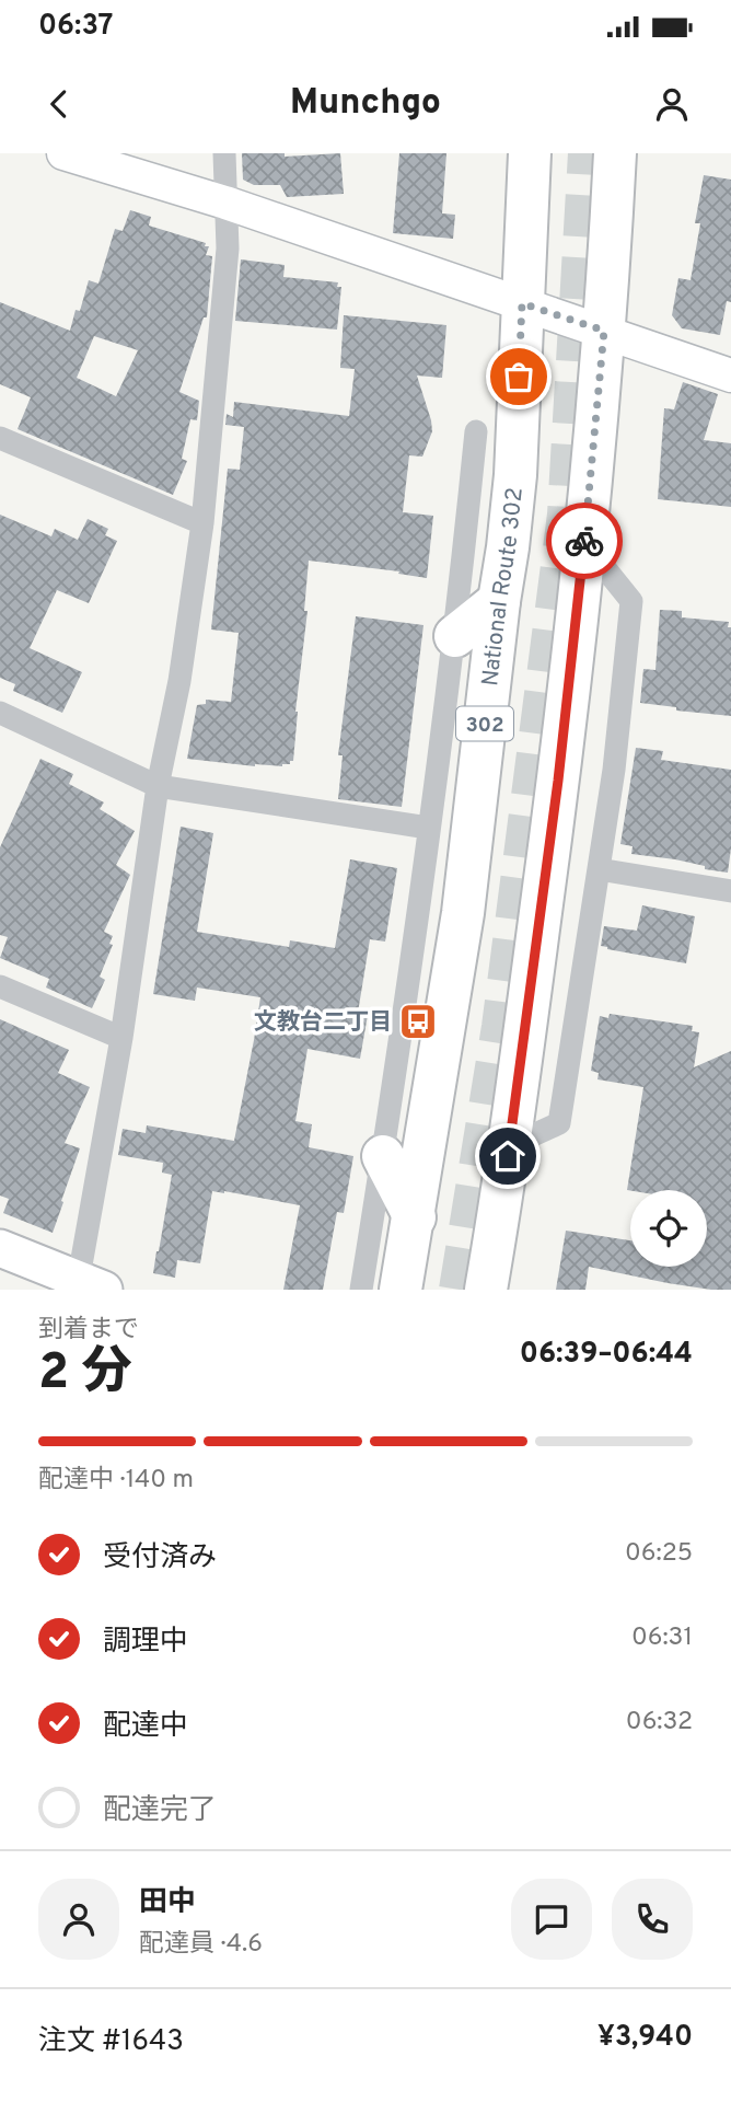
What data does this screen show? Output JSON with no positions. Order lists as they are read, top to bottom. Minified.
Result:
{"streets":{"highway":["National Route 302","302"]},"places":{"bus stop":["文教台二丁目"]},"page":{"status":"06:37","header":"Munchgo","heading":["2 分","到着まで","06:39–06:44"],"panel":["田中","配達員 · 4.6","注文 #1643","¥3,940"],"bar":"配達中 · 140 m","list":[["受付済み","06:25"],["調理中","06:31"],["配達中","06:32"],"配達完了"]}}
